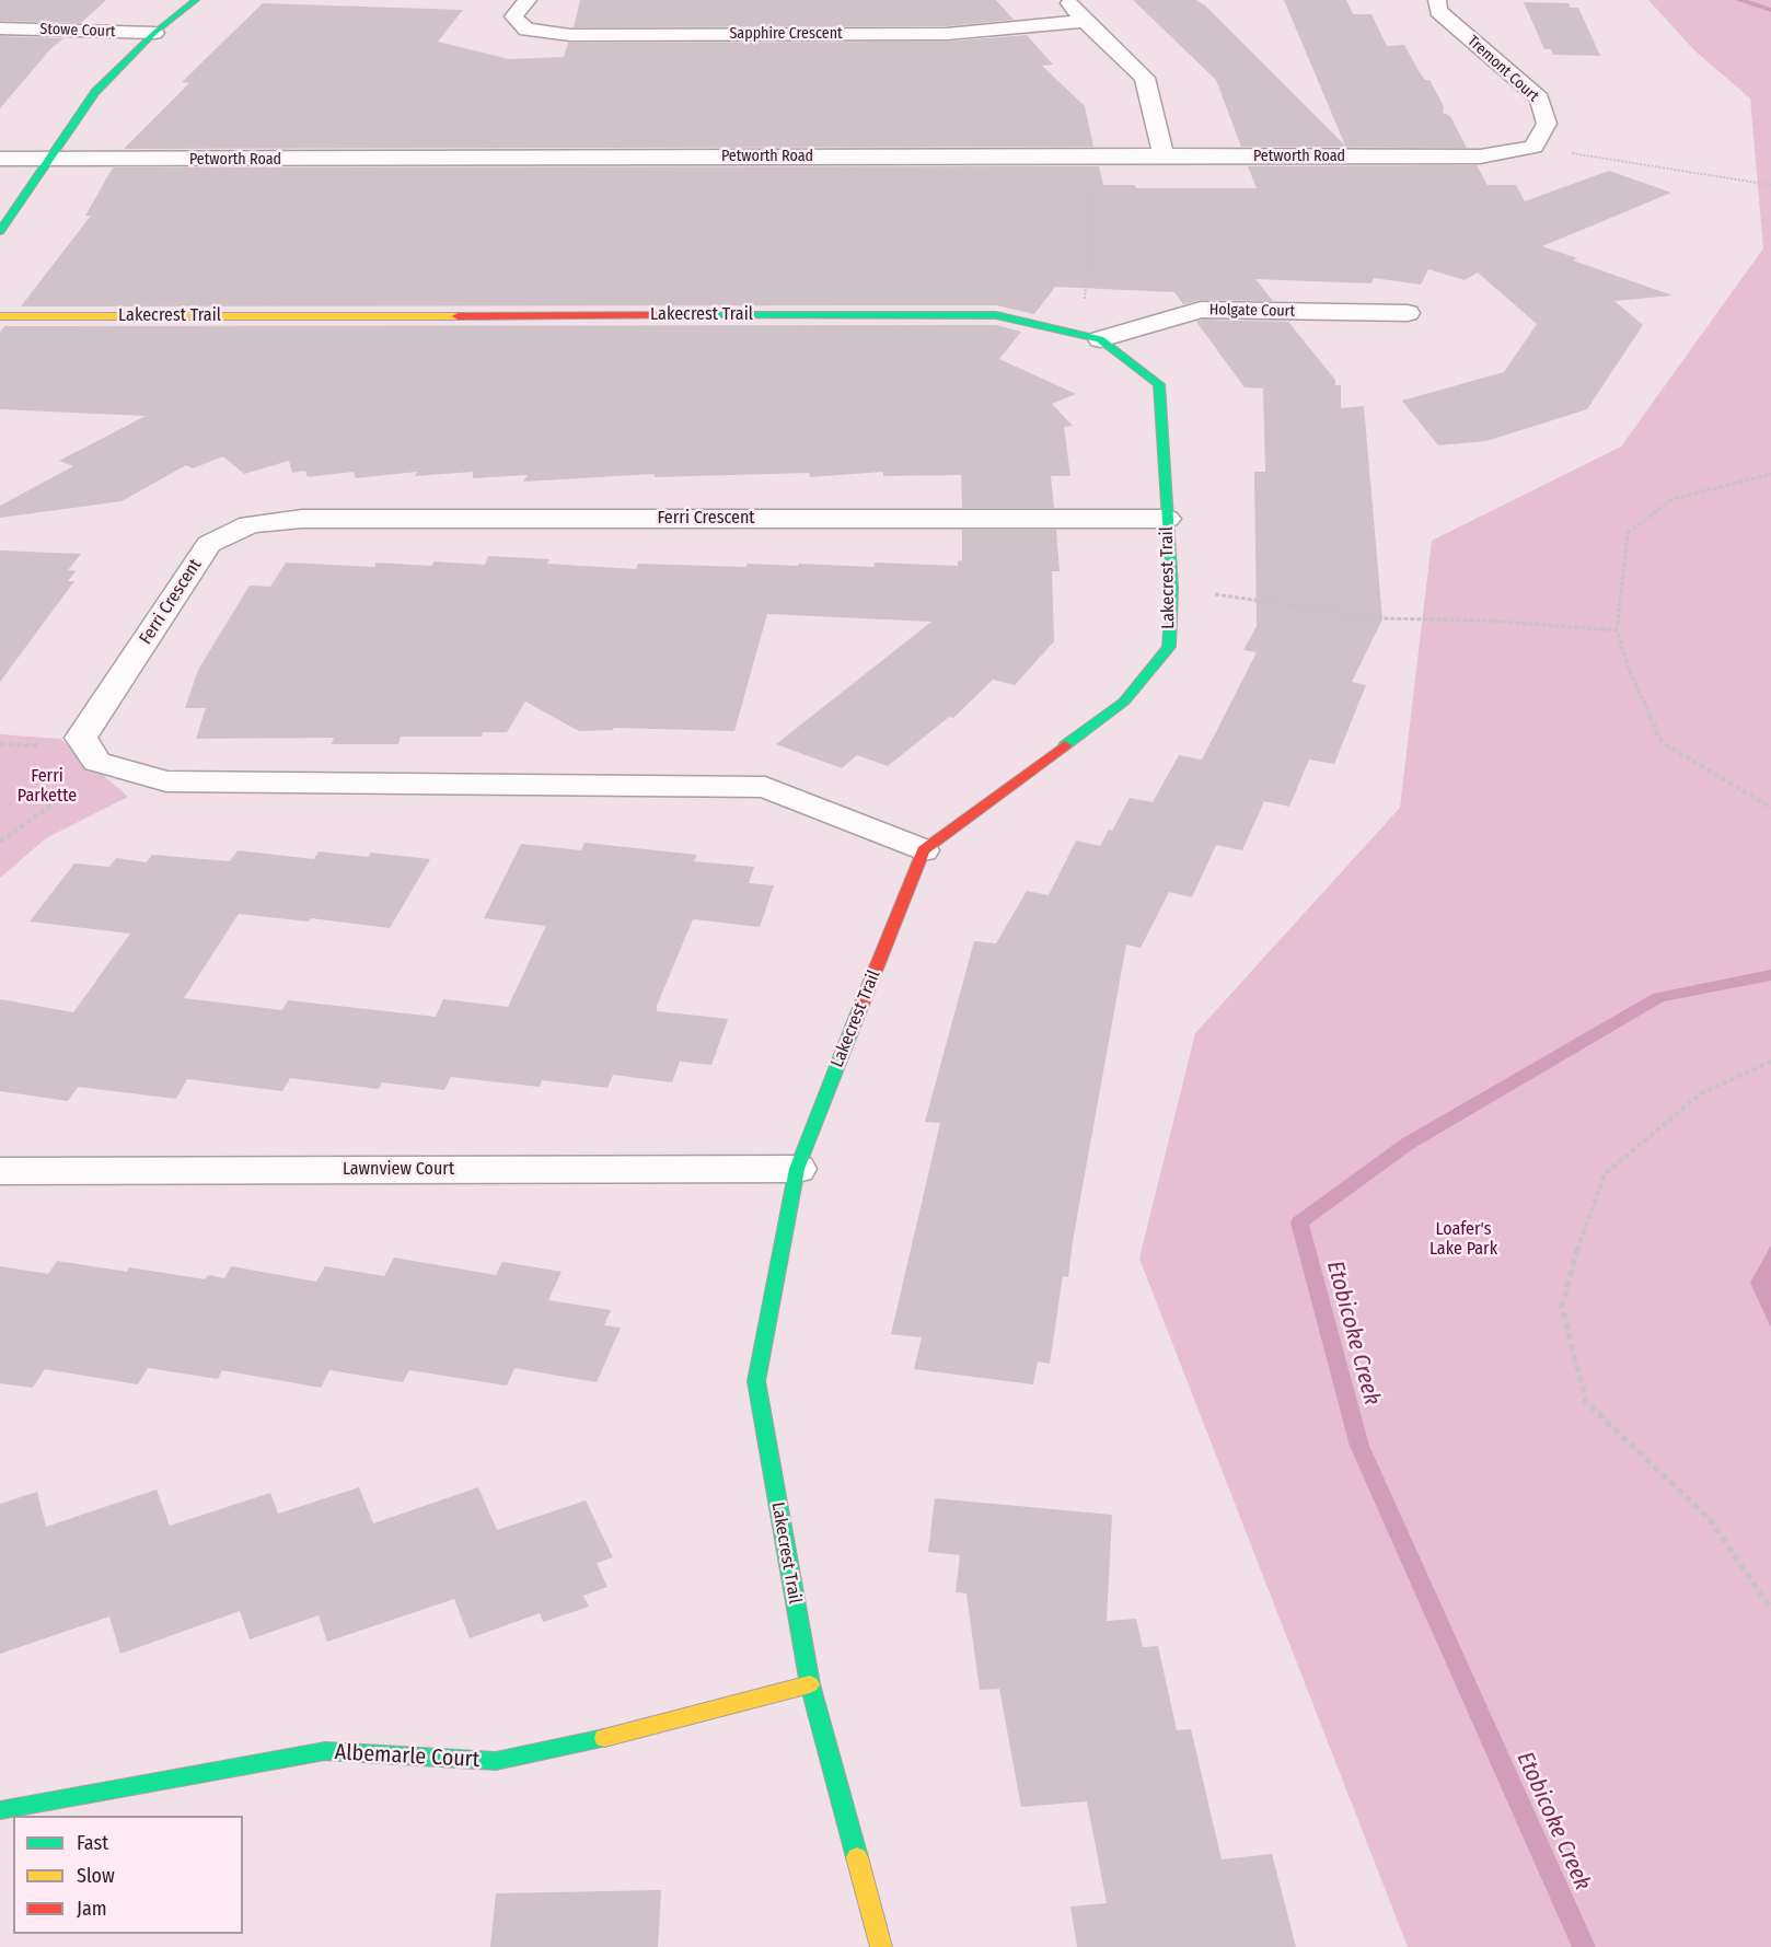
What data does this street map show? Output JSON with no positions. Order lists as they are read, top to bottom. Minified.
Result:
{"streets":{"street":["Stowe Court","Sapphire Crescent","Tremont Court","Petworth Road","Holgate Court","Lakecrest Trail","Ferri Crescent","Lawnview Court","Albemarle Court"]},"crossings":[["Tremont Court","Petworth Road"],["Holgate Court","Lakecrest Trail"],["Lakecrest Trail","Ferri Crescent"],["Lakecrest Trail","Lawnview Court"],["Lakecrest Trail","Albemarle Court"]],"water":["Etobicoke Creek"],"parks":["Ferri Parkette","Loafer's Lake Park"],"legend":["Fast","Slow","Jam"]}
